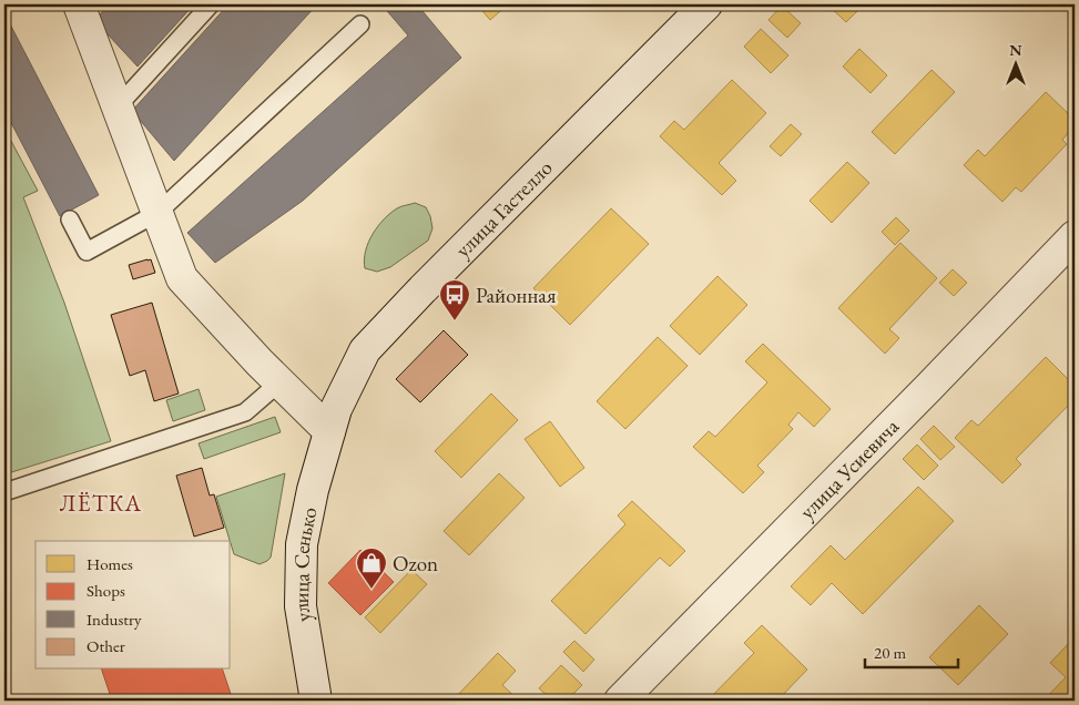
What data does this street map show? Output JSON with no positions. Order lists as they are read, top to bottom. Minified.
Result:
{"streets":{"street":["улица Гастелло","улица Усиевича","улица Сенько"]},"crossings":[["улица Гастелло","улица Сенько"]],"districts":["ЛЁТКА"],"places":{"bus stop":["Районная"],"shop":["Ozon"]},"legend":["Homes","Shops","Industry","Other"],"scale_bar":"20 m","north":"top"}
